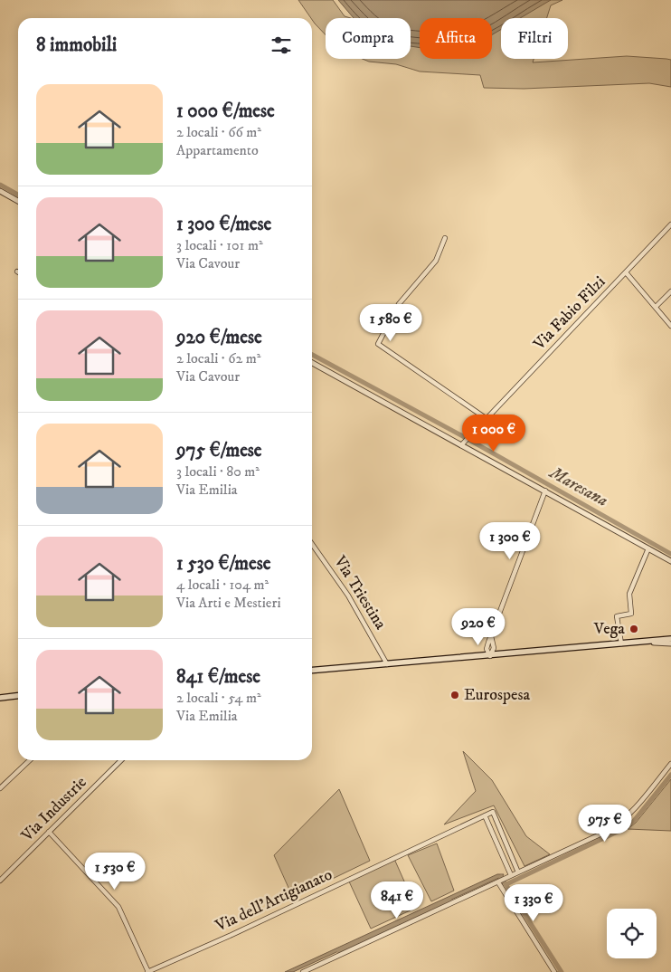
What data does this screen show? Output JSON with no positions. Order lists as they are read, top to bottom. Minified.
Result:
{"streets":{"street":["Via Fabio Filzi","Via Triestina","Via Industrie","Via dell'Artigianato"]},"water":["Maresana"],"places":["Vega","Eurospesa"],"page":{"chip":["Compra","Affitta","Filtri"],"heading":"8 immobili","list":[{"name":"1 000 €/mese","note":"2 locali · 66 m² · Appartamento"},{"name":"1 300 €/mese","note":"3 locali · 101 m² · Via Cavour"},{"name":"920 €/mese","note":"2 locali · 62 m² · Via Cavour"},{"name":"975 €/mese","note":"3 locali · 80 m² · Via Emilia"},{"name":"1 530 €/mese","note":"4 locali · 104 m² · Via Arti e Mestieri"},{"name":"841 €/mese","note":"2 locali · 54 m² · Via Emilia"}],"price":["1 580 €","1 000 €","1 300 €","920 €","975 €","1 530 €","841 €","1 330 €"]}}
